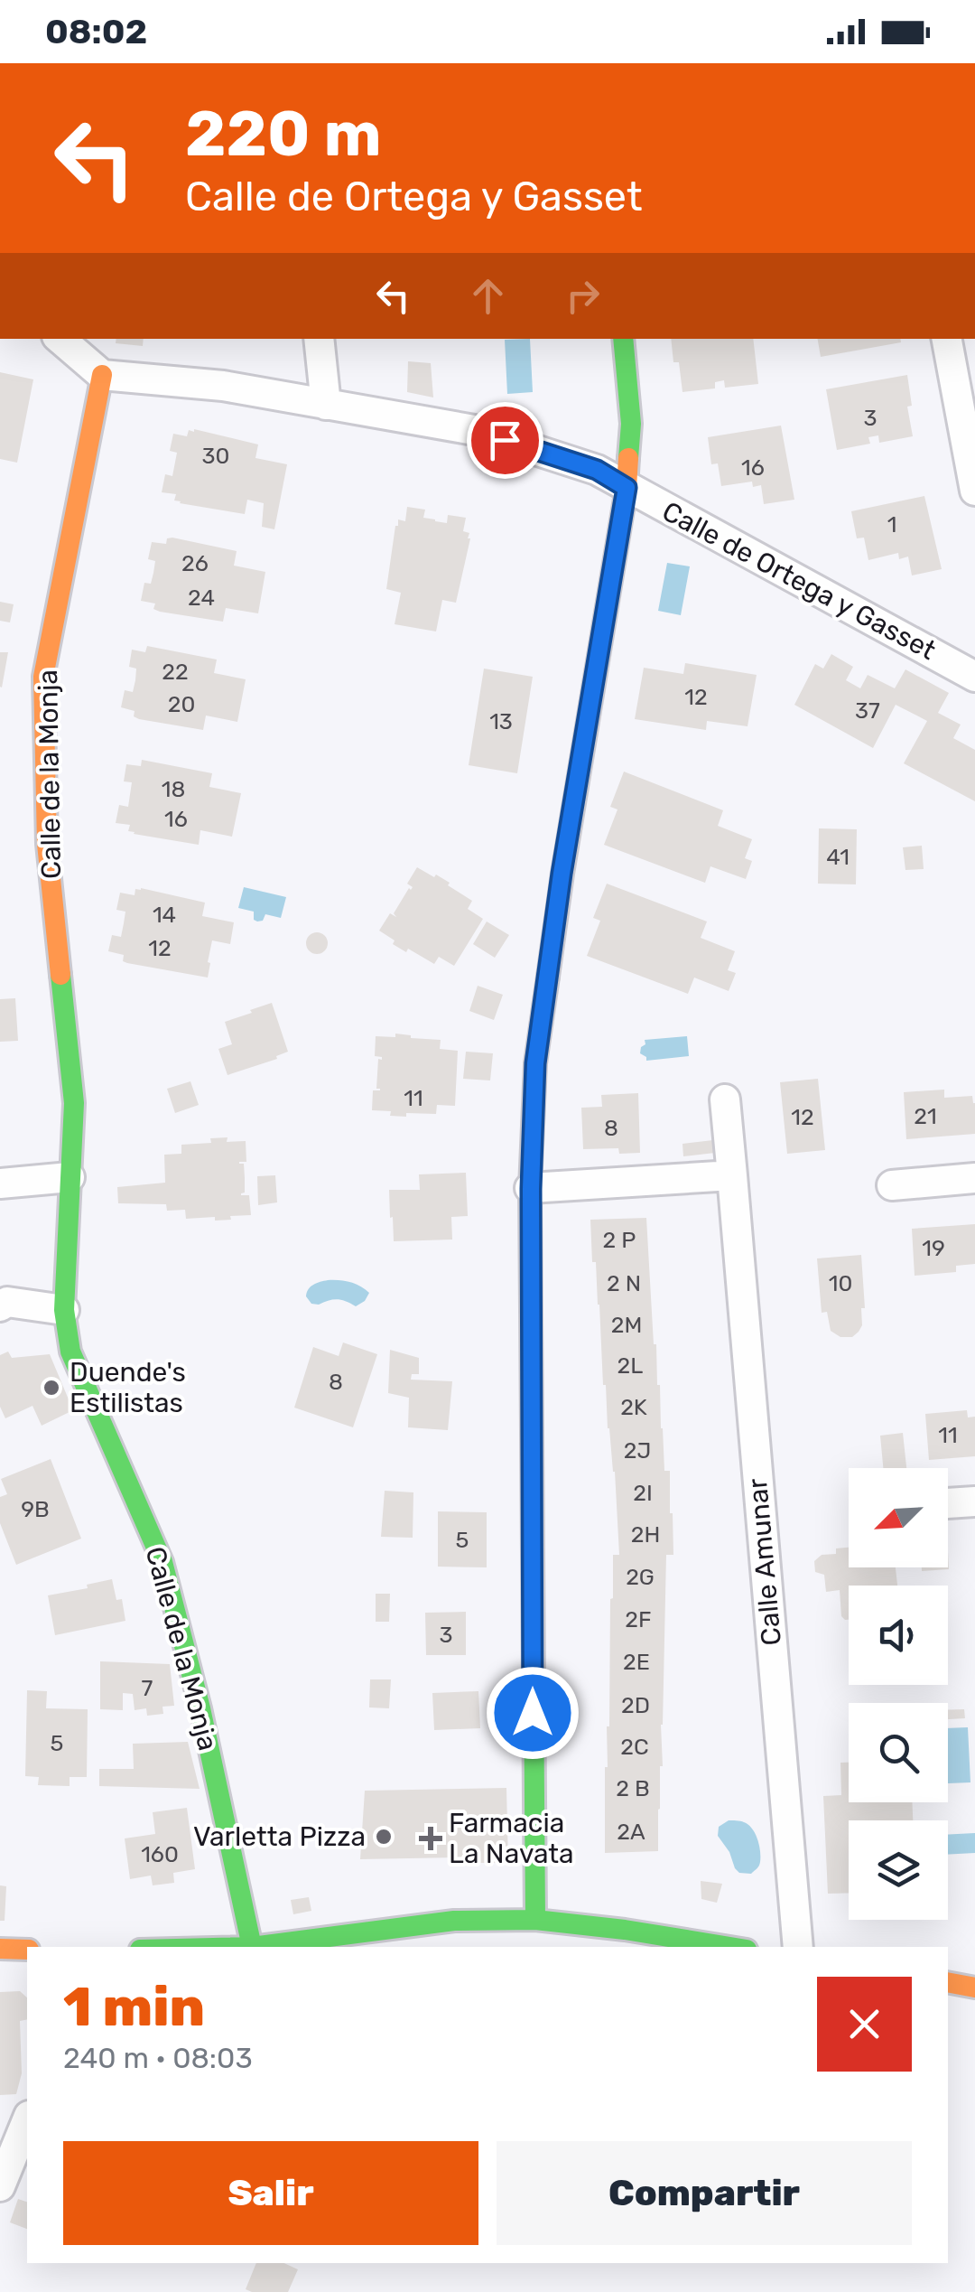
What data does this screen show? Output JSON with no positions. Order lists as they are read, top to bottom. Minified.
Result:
{"streets":{"street":["Calle de Ortega y Gasset","Calle de la Monja","Calle Amunar"]},"crossings":[["Calle de Ortega y Gasset","Calle de la Monja"]],"places":{"other":["Duende's Estilistas","Varletta Pizza"],"health":["Farmacia La Navata"]},"house_numbers":["3","30","16","1","26","24","22","12","20","37","13","18","16","41","14","12","11","21","12","8","2 P","19","2 N","10","2M","2L","8","2K","11","2J","2I","9B","2H","5","2G","2F","3","2E","7","2D","5","2C","2 B","2A","160"],"north":"bottom left","page":{"status":"08:02","turn":["220 m","Calle de Ortega y Gasset"],"heading":["1 min","240 m · 08:03"],"buttons":["Salir","Compartir"]}}
